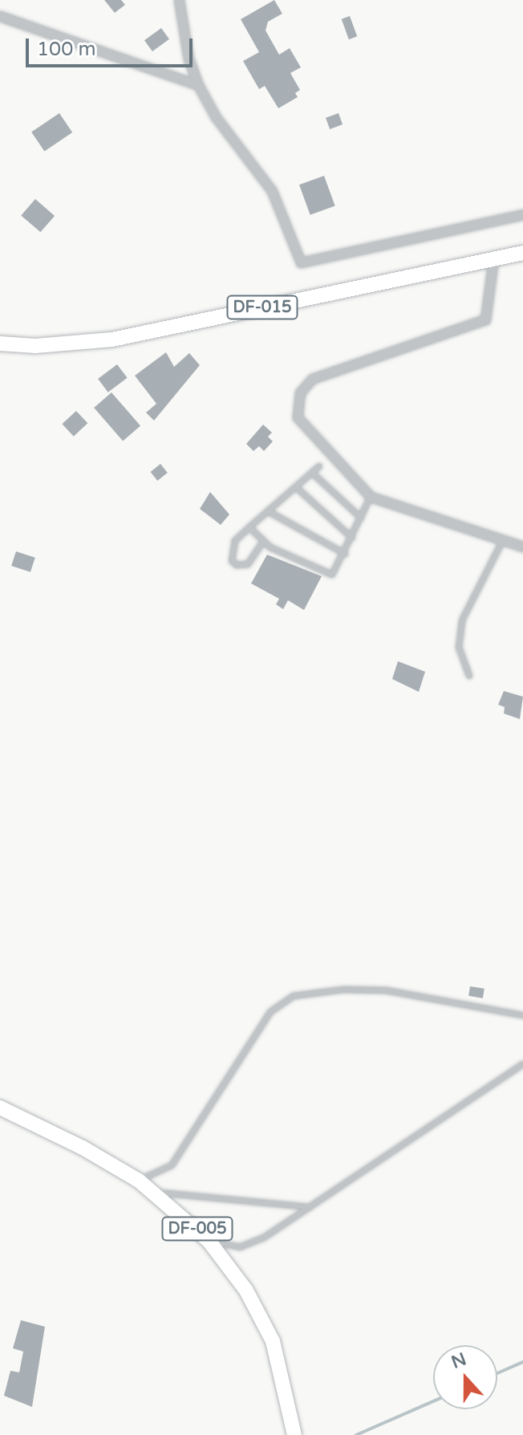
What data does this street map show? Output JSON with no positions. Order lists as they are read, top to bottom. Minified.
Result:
{"streets":{"main road":["DF-015","DF-005"]},"scale_bar":"100 m","north":"top"}
